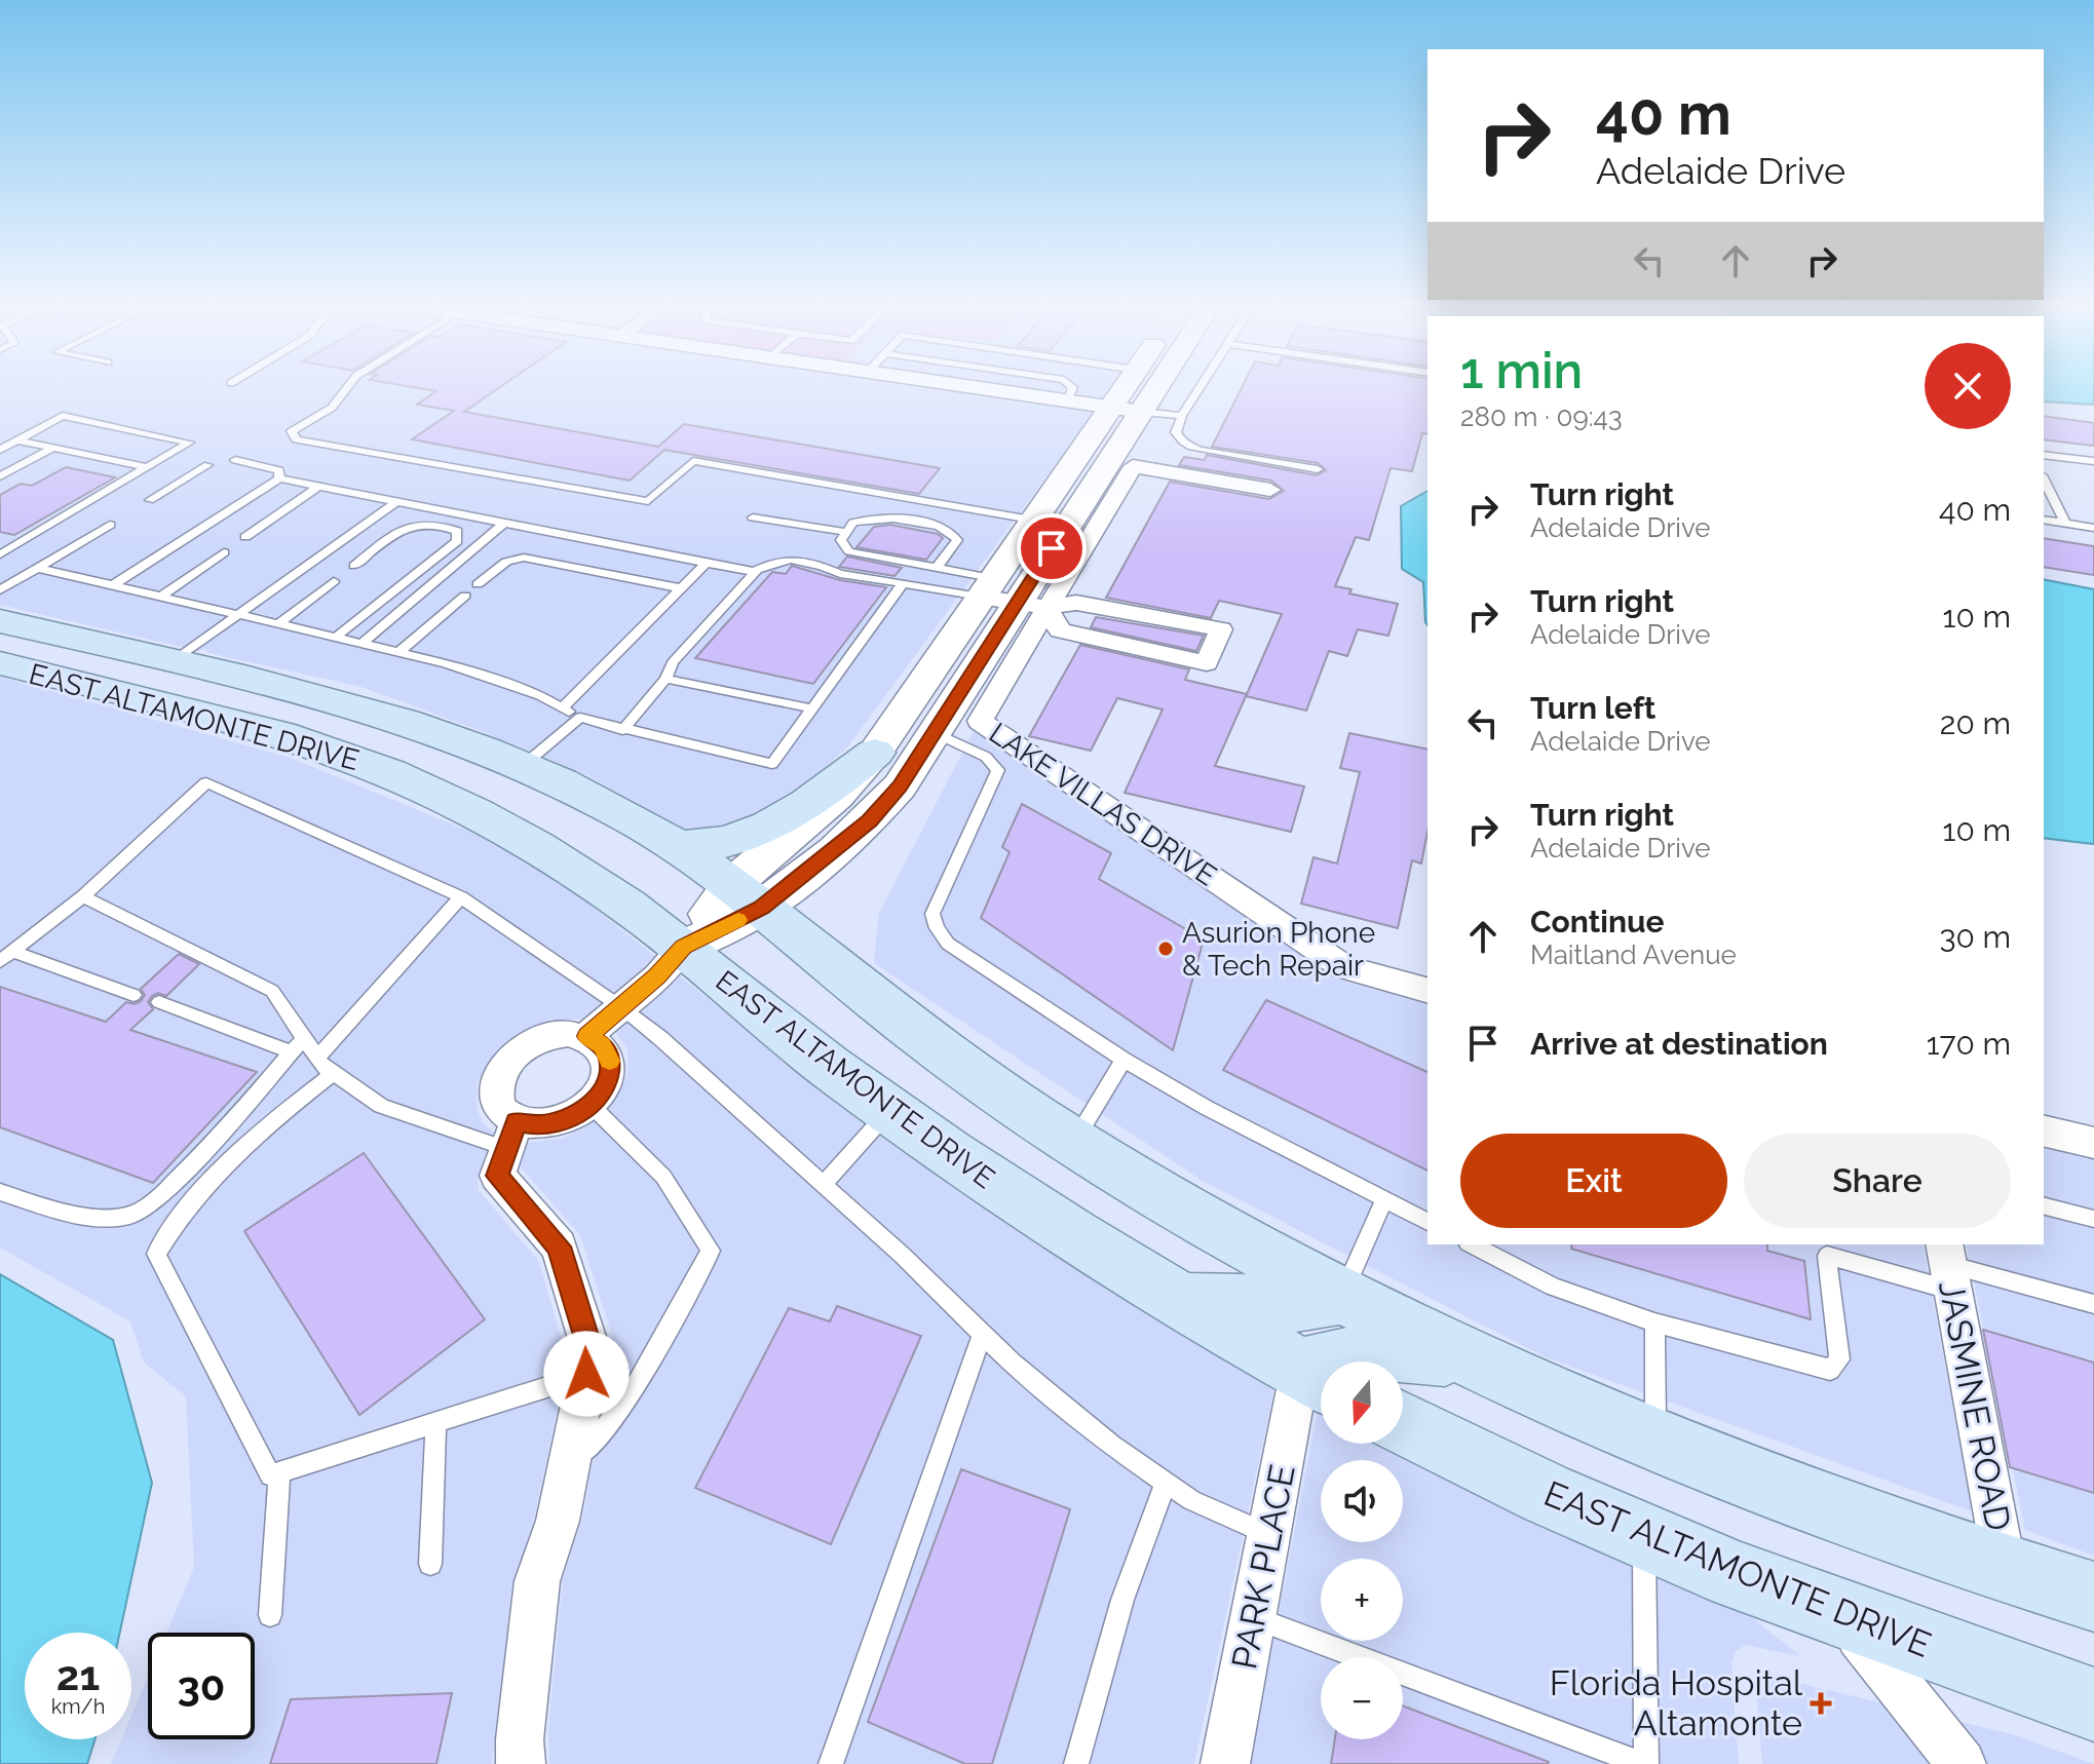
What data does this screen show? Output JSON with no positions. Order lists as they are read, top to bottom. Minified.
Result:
{"streets":{"main road":["EAST ALTAMONTE DRIVE"],"street":["LAKE VILLAS DRIVE","JASMINE ROAD","PARK PLACE"]},"crossings":[["EAST ALTAMONTE DRIVE","PARK PLACE"]],"places":{"other":["Asurion Phone & Tech Repair"],"health":["Florida Hospital Altamonte"]},"north":"bottom","page":{"turn":["40 m","Adelaide Drive"],"heading":["1 min","280 m · 09:43"],"list":[{"name":"Turn right","note":"Adelaide Drive","value":"40 m"},{"name":"Turn right","note":"Adelaide Drive","value":"10 m"},{"name":"Turn left","note":"Adelaide Drive","value":"20 m"},{"name":"Turn right","note":"Adelaide Drive","value":"10 m"},{"name":"Continue","note":"Maitland Avenue","value":"30 m"},{"name":"Arrive at destination","value":"170 m"}],"buttons":["Exit","Share"],"map_buttons":["+","−"],"speed":"21 km/h","limit":"30"}}
